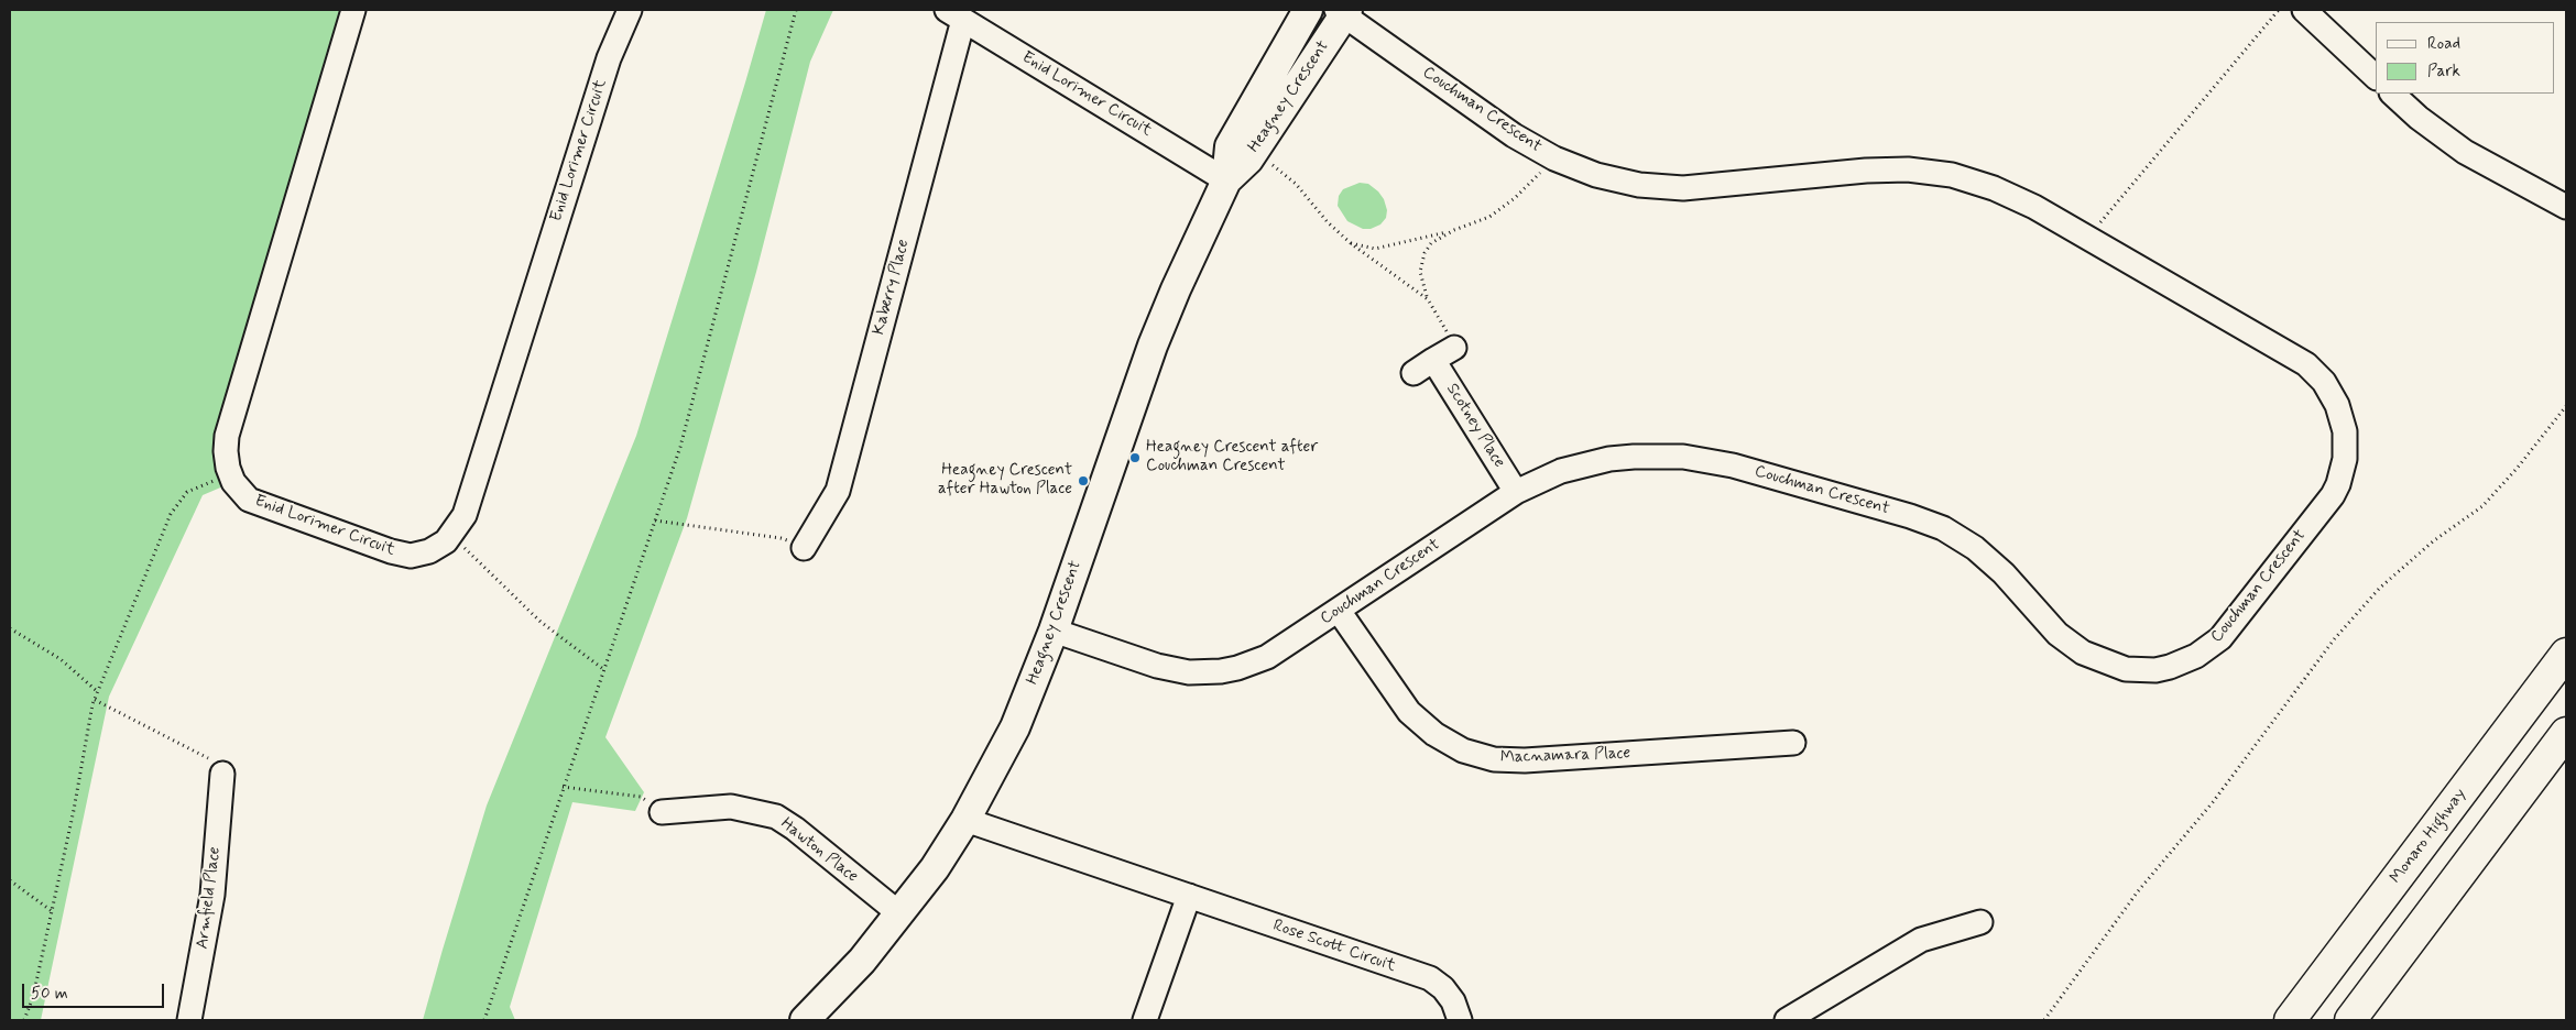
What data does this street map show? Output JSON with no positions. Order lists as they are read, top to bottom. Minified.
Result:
{"streets":{"highway":["Monaro Highway"],"street":["Enid Lorimer Circuit","Heagney Crescent","Couchman Crescent","Kaberry Place","Scotney Place","Macnamara Place","Hawton Place","Armfield Place","Rose Scott Circuit"]},"crossings":[["Enid Lorimer Circuit","Heagney Crescent"],["Enid Lorimer Circuit","Kaberry Place"],["Heagney Crescent","Couchman Crescent"],["Heagney Crescent","Hawton Place"],["Heagney Crescent","Rose Scott Circuit"],["Couchman Crescent","Scotney Place"],["Couchman Crescent","Macnamara Place"]],"places":["Heagney Crescent after Couchman Crescent","Heagney Crescent after Hawton Place"],"legend":["Road","Park"],"scale_bar":"50 m"}
